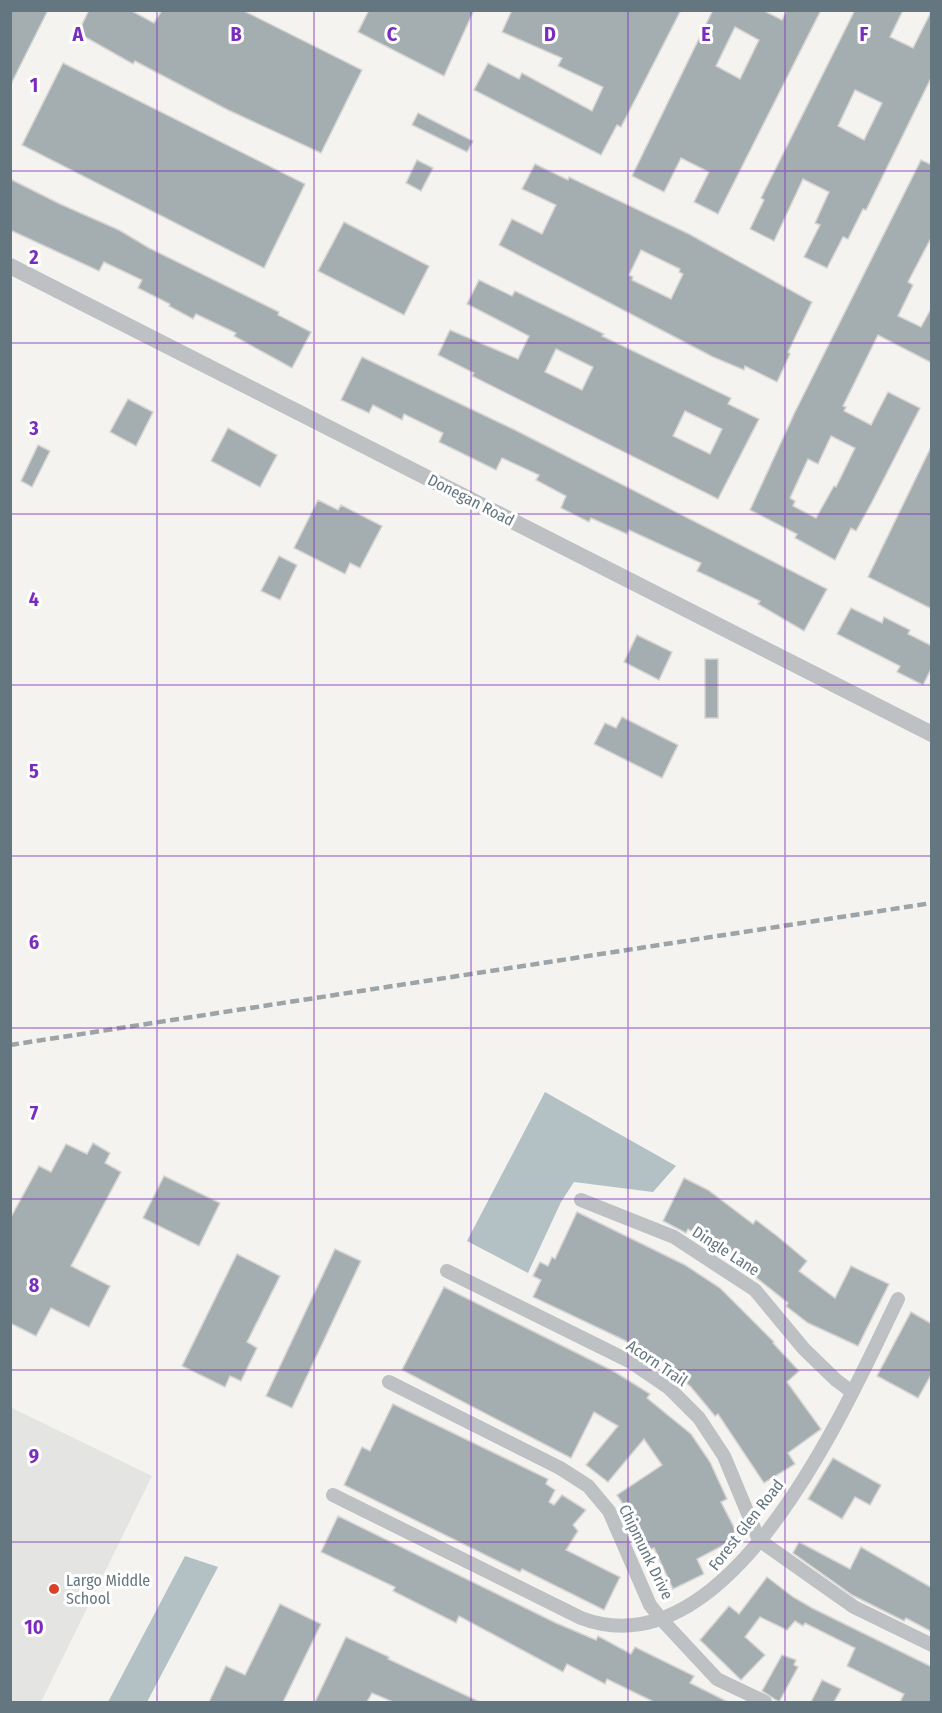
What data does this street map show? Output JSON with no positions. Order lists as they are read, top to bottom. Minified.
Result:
{"streets":{"street":["Donegan Road","Dingle Lane","Acorn Trail","Forest Glen Road","Chipmunk Drive"]},"crossings":[["Dingle Lane","Forest Glen Road"],["Acorn Trail","Forest Glen Road"],["Forest Glen Road","Chipmunk Drive"]],"places":["Largo Middle School"],"grid":{"columns":["A","B","C","D","E","F"],"rows":["1","2","3","4","5","6","7","8","9","10"]}}
